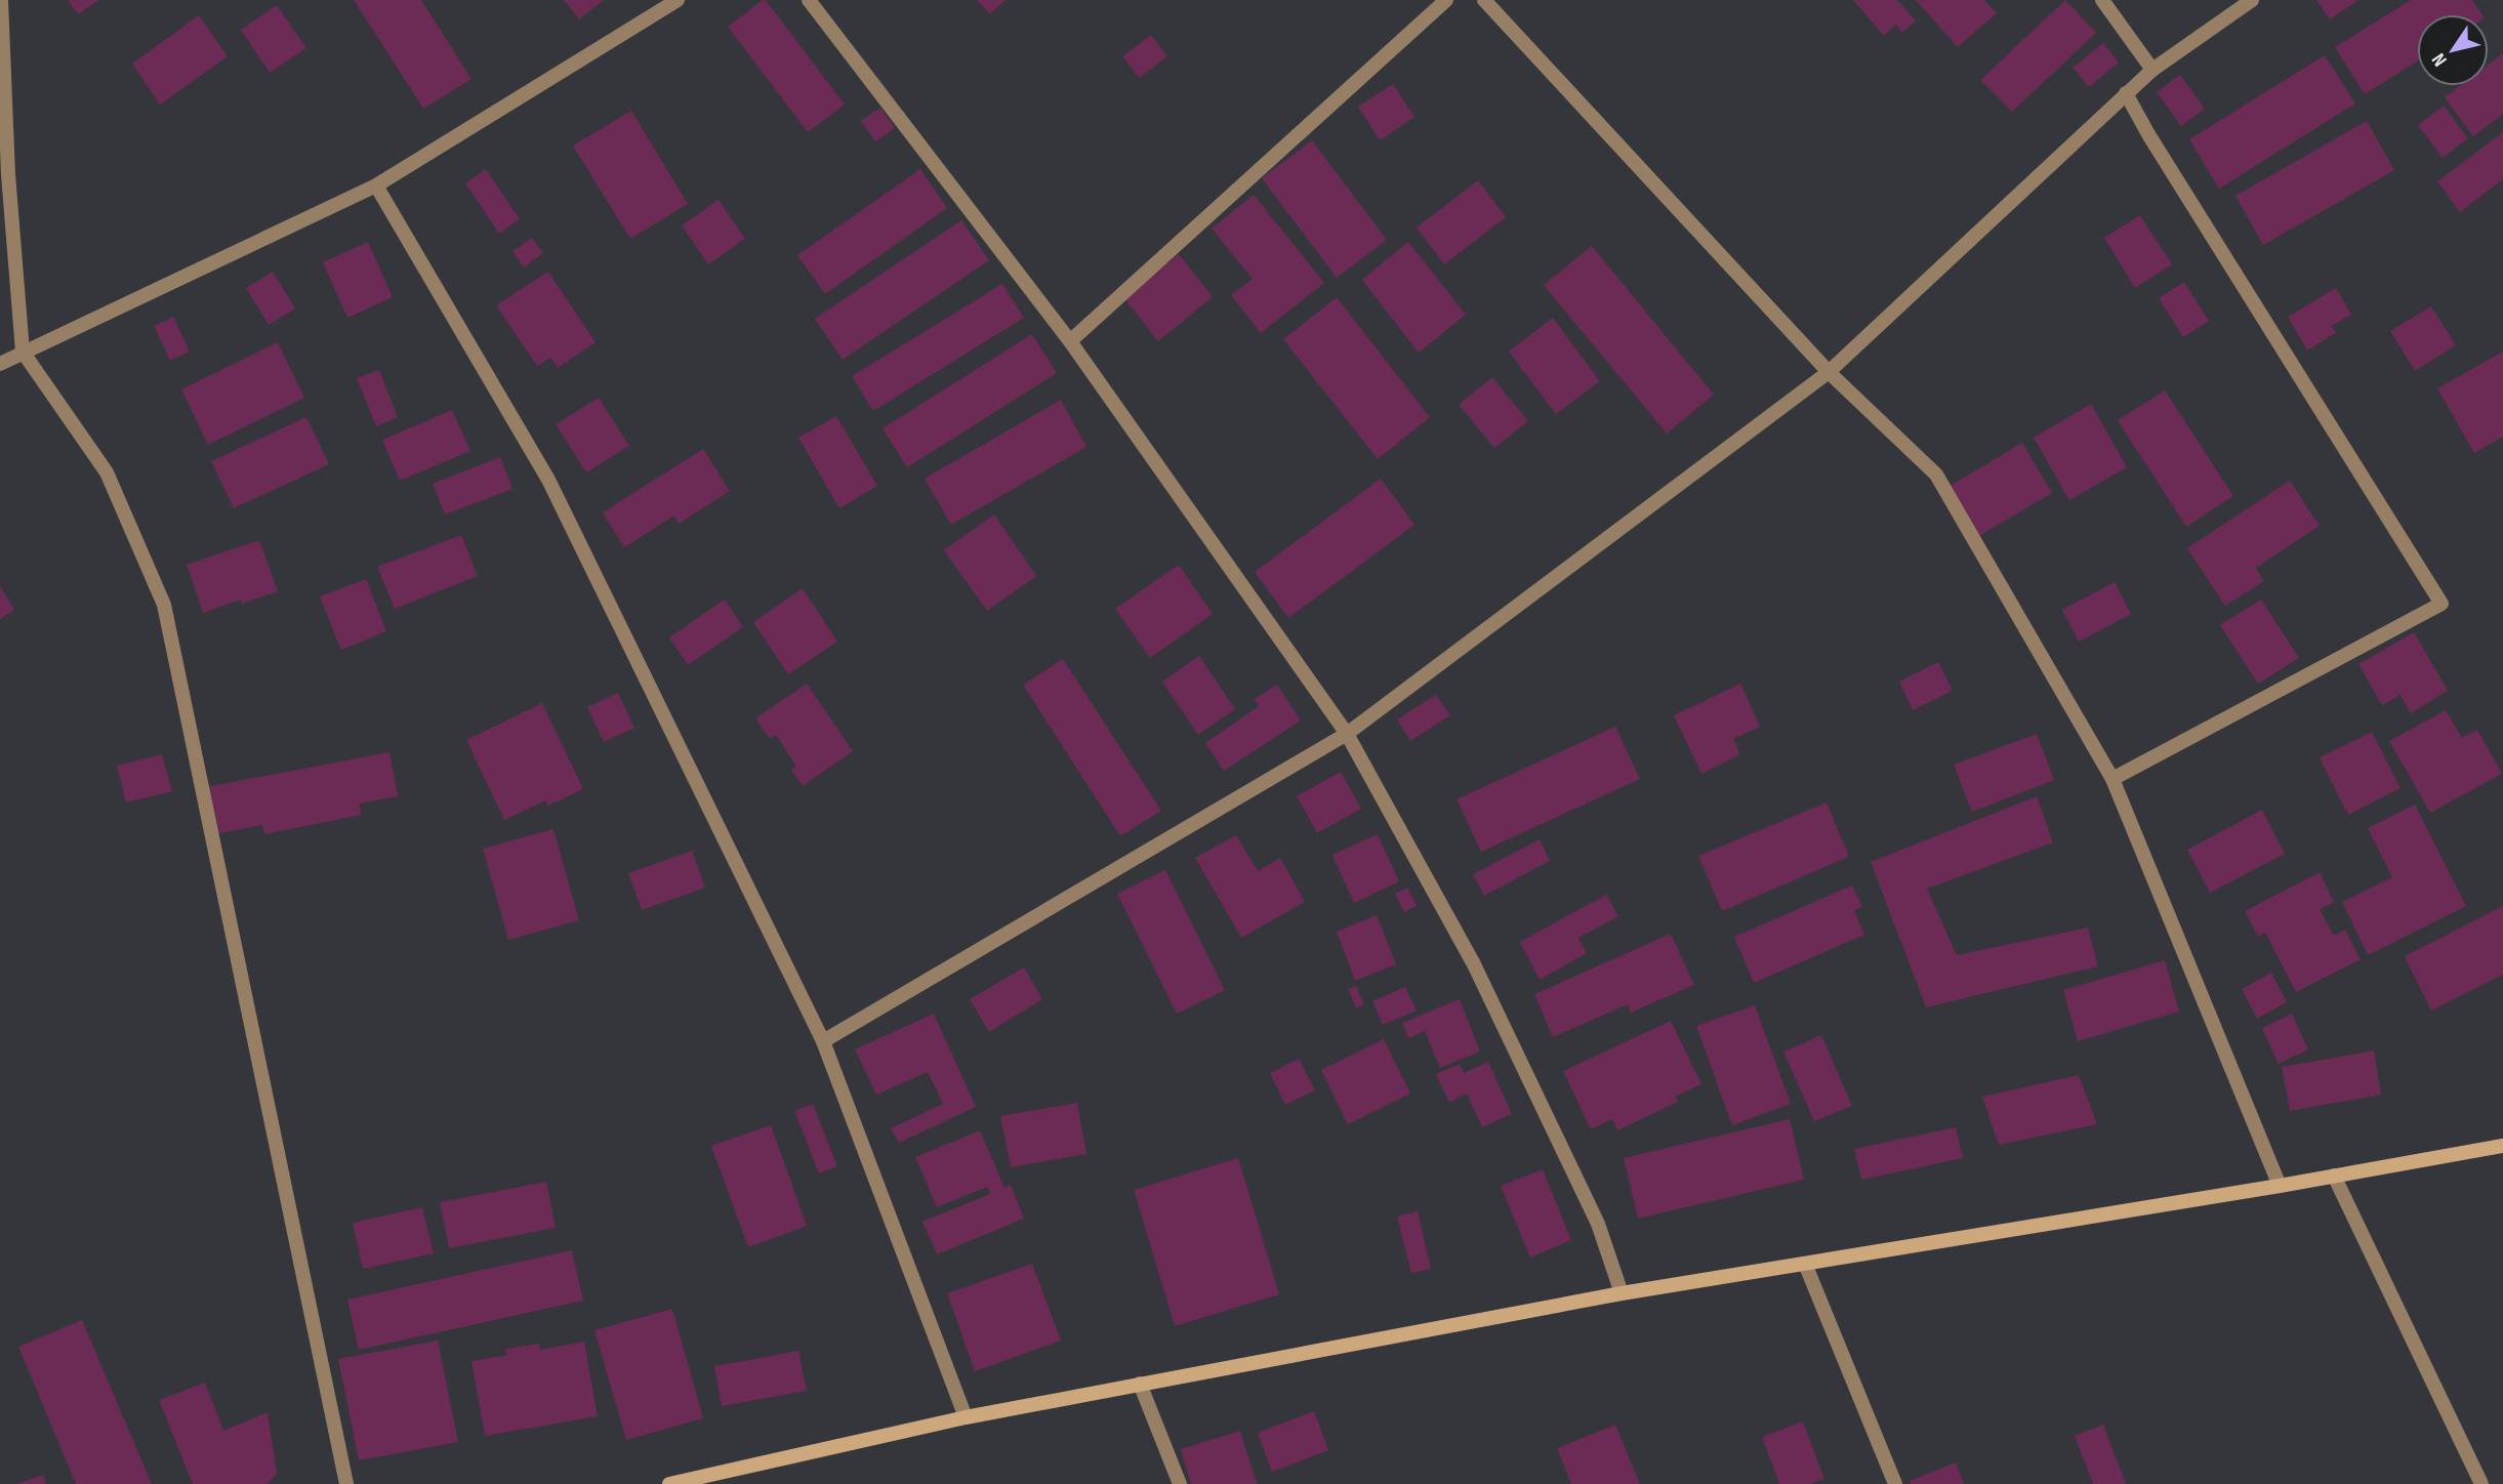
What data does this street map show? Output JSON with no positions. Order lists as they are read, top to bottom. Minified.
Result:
{"north":"bottom left"}
